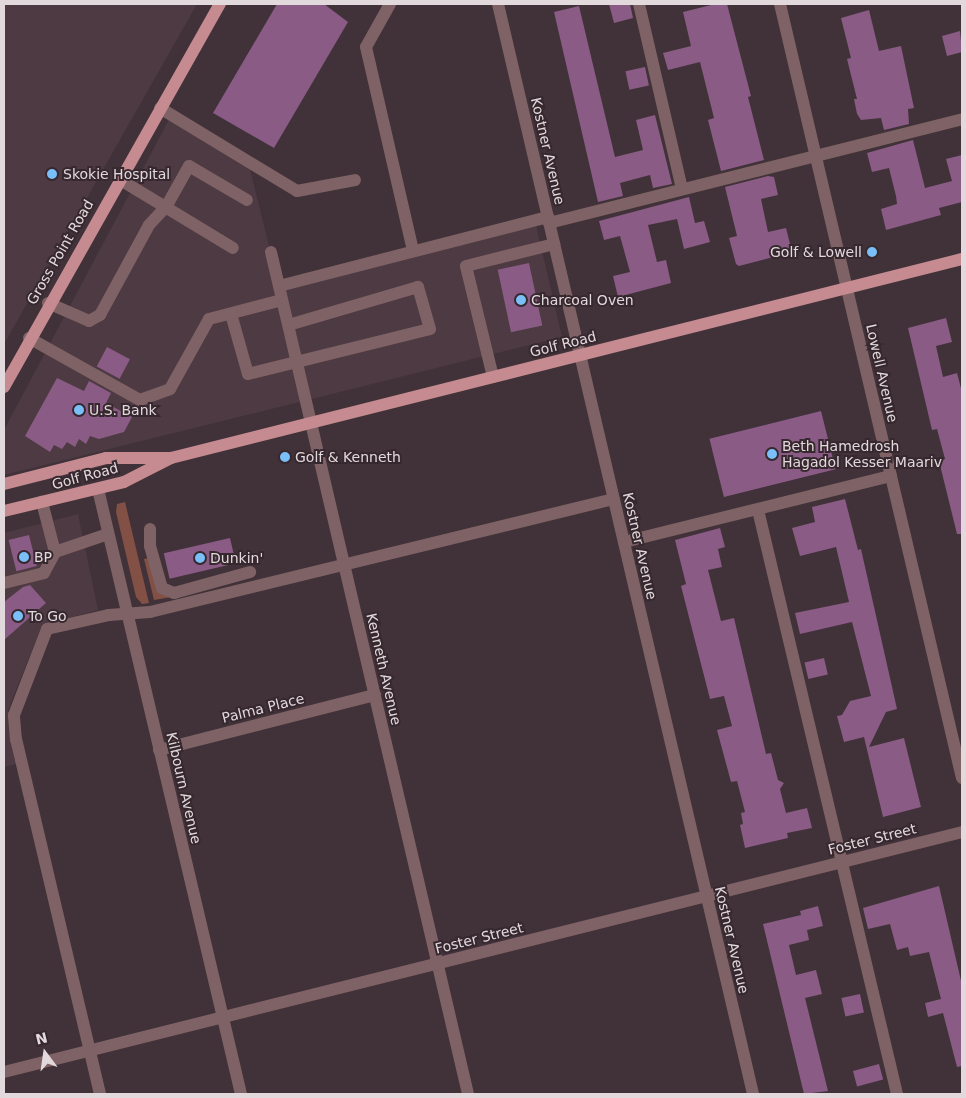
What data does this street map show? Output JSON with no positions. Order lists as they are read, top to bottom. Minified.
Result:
{"streets":{"main road":["Gross Point Road","Golf Road"],"street":["Kostner Avenue","Lowell Avenue","Kenneth Avenue","Palma Place","Kilbourn Avenue","Foster Street"]},"crossings":[["Kostner Avenue","Golf Road"],["Kostner Avenue","Foster Street"],["Golf Road","Lowell Avenue"],["Golf Road","Kenneth Avenue"],["Golf Road","Kilbourn Avenue"],["Kenneth Avenue","Palma Place"],["Kenneth Avenue","Foster Street"],["Palma Place","Kilbourn Avenue"],["Kilbourn Avenue","Foster Street"]],"places":["Skokie Hospital","Golf & Lowell","Charcoal Oven","U.S. Bank","Beth Hamedrosh Hagadol Kesser Maariv","Golf & Kenneth","BP","Dunkin'","To Go"],"north":"top"}
